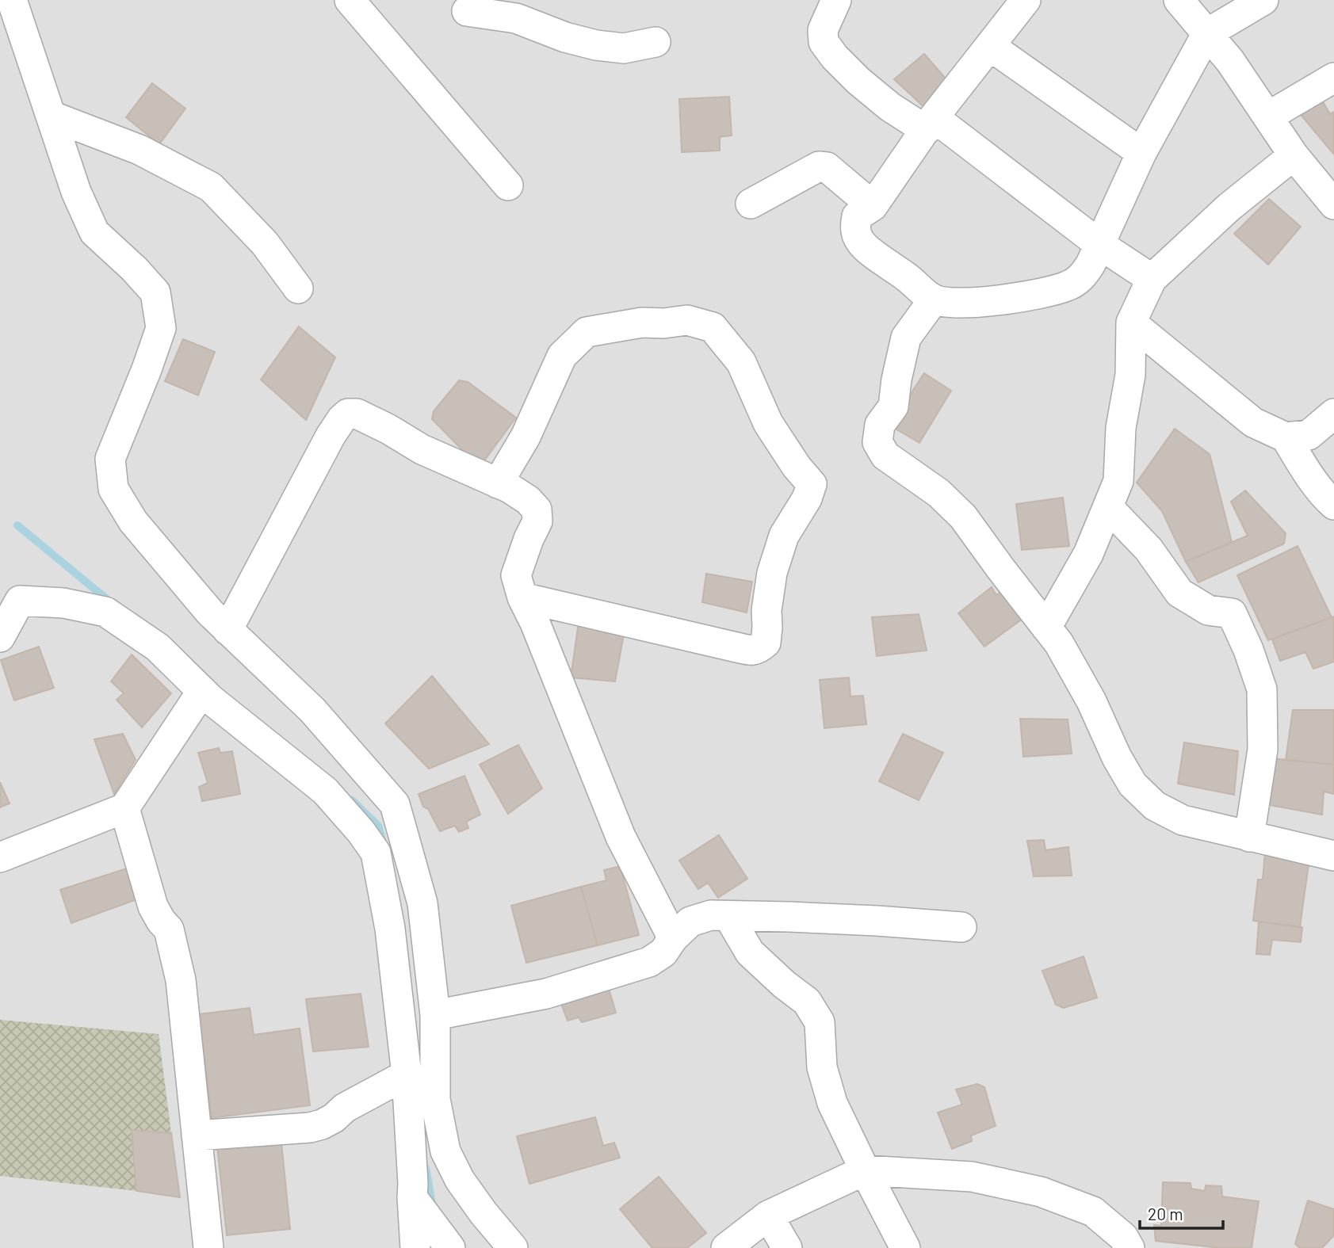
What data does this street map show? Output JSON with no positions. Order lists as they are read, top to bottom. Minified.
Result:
{"scale_bar":"20 m"}
